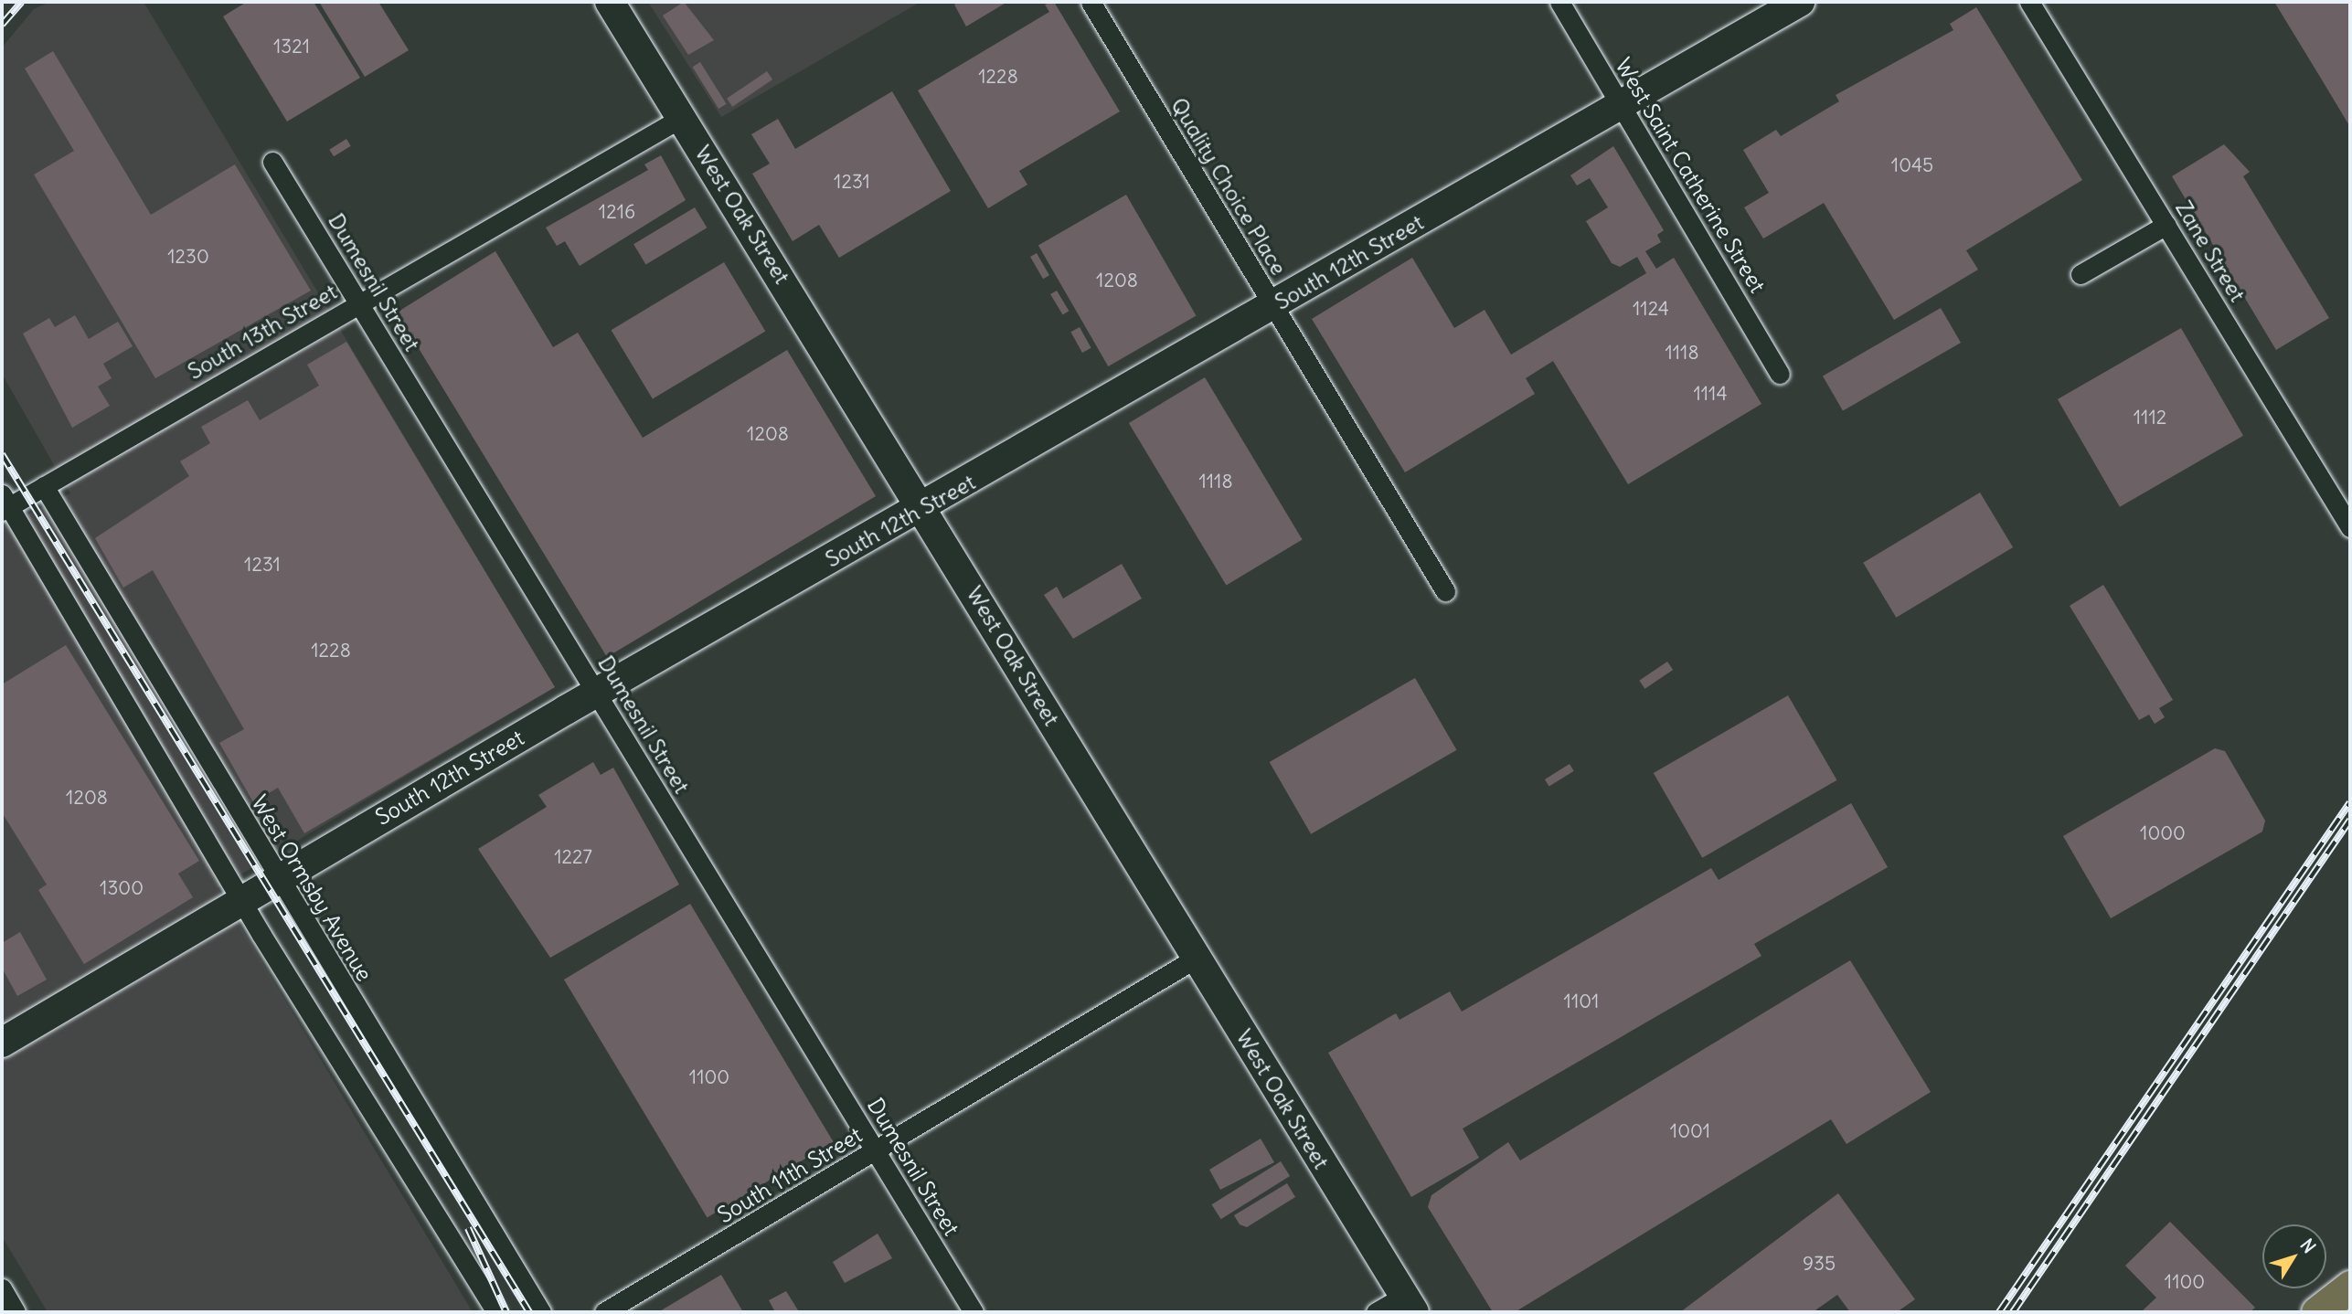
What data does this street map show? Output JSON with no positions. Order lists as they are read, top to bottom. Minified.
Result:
{"streets":{"street":["West Saint Catherine Street","Quality Choice Place","West Oak Street","Zane Street","South 12th Street","Dumesnil Street","South 13th Street","West Ormsby Avenue","South 11th Street"]},"crossings":[["West Saint Catherine Street","South 12th Street"],["Quality Choice Place","South 12th Street"],["West Oak Street","South 12th Street"],["West Oak Street","South 13th Street"],["West Oak Street","South 11th Street"],["South 12th Street","Dumesnil Street"],["South 12th Street","West Ormsby Avenue"],["Dumesnil Street","South 13th Street"],["Dumesnil Street","South 11th Street"],["South 13th Street","West Ormsby Avenue"]],"house_numbers":["1321","1228","1045","1231","1216","1230","1208","1124","1118","1114","1112","1208","1118","1231","1228","1208","1000","1227","1300","1101","1100","1001","935","1100"],"north":"top right"}
